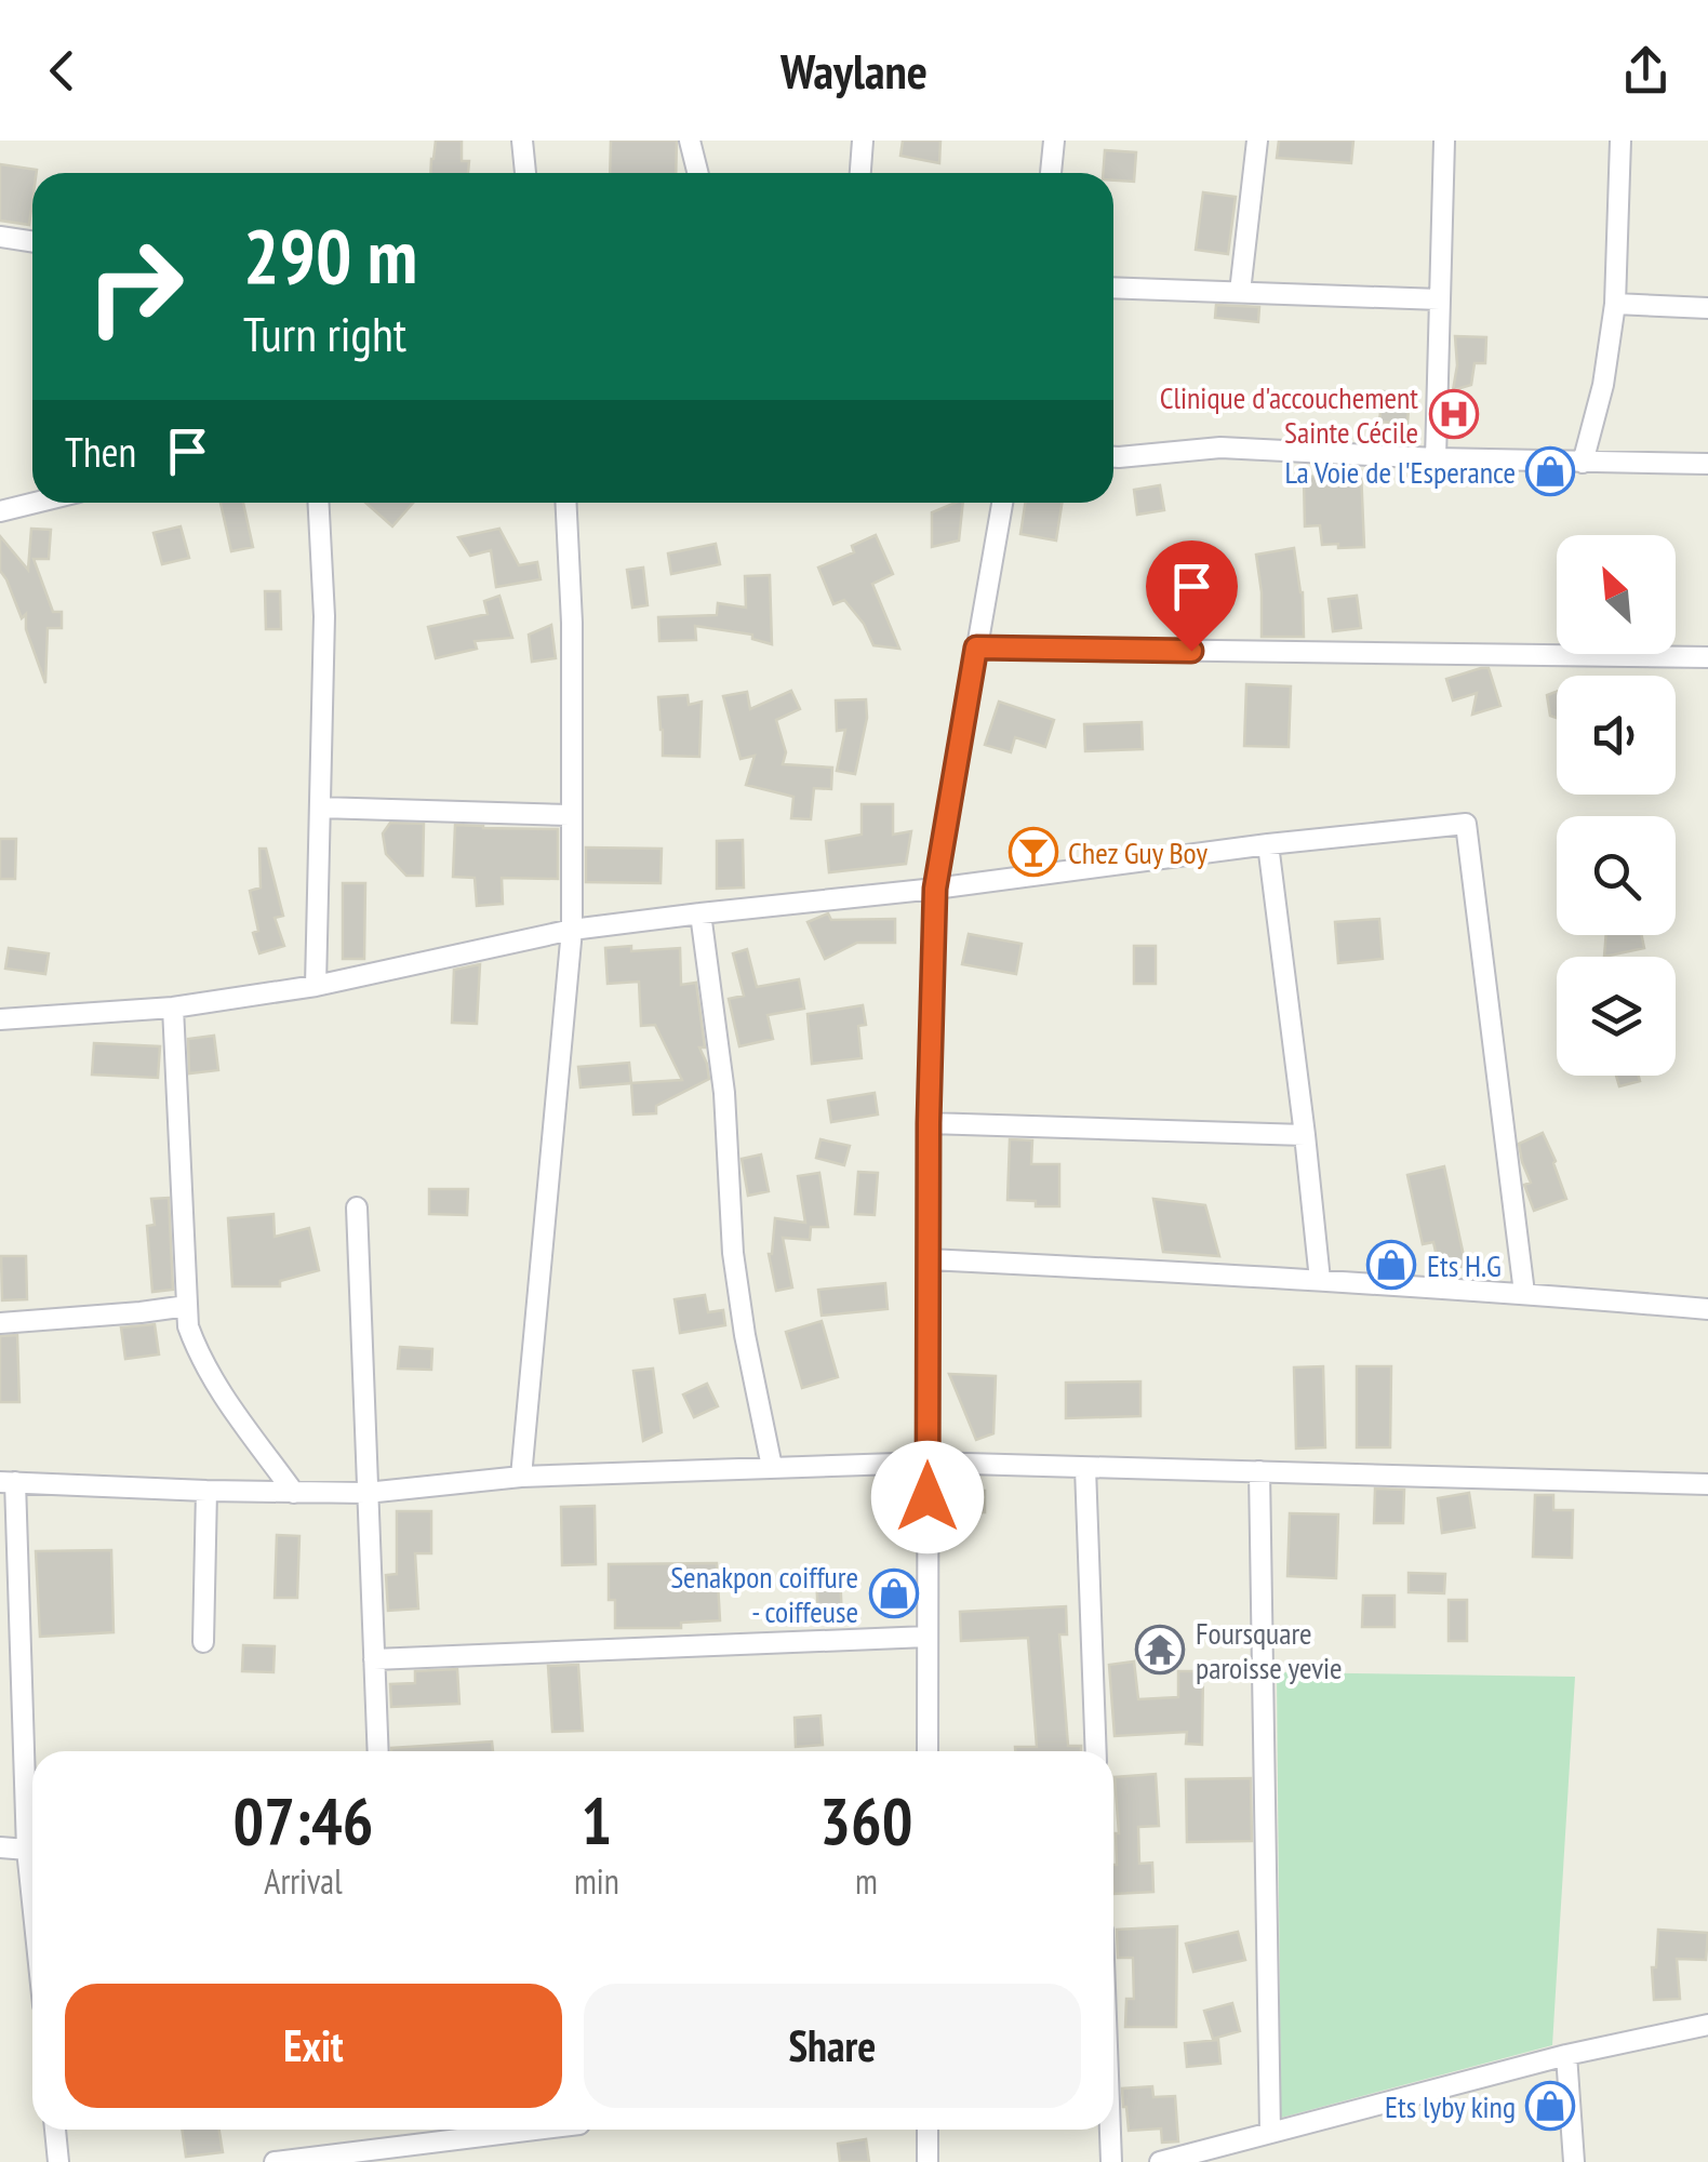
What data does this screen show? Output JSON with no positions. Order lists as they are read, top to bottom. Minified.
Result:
{"places":{"hospital":["Clinique d'accouchement Sainte Cécile"],"shop":["La Voie de l'Esperance","Ets H.G","Senakpon coiffure - coiffeuse","Ets lyby king"],"bar":["Chez Guy Boy"],"temple":["Foursquare paroisse yevie"]},"north":"top left","page":{"header":"Waylane","turn":["290 m","Turn right"],"then":"Then","eta":["07:46","Arrival","1","min","360","m"],"buttons":["Exit","Share"]}}
